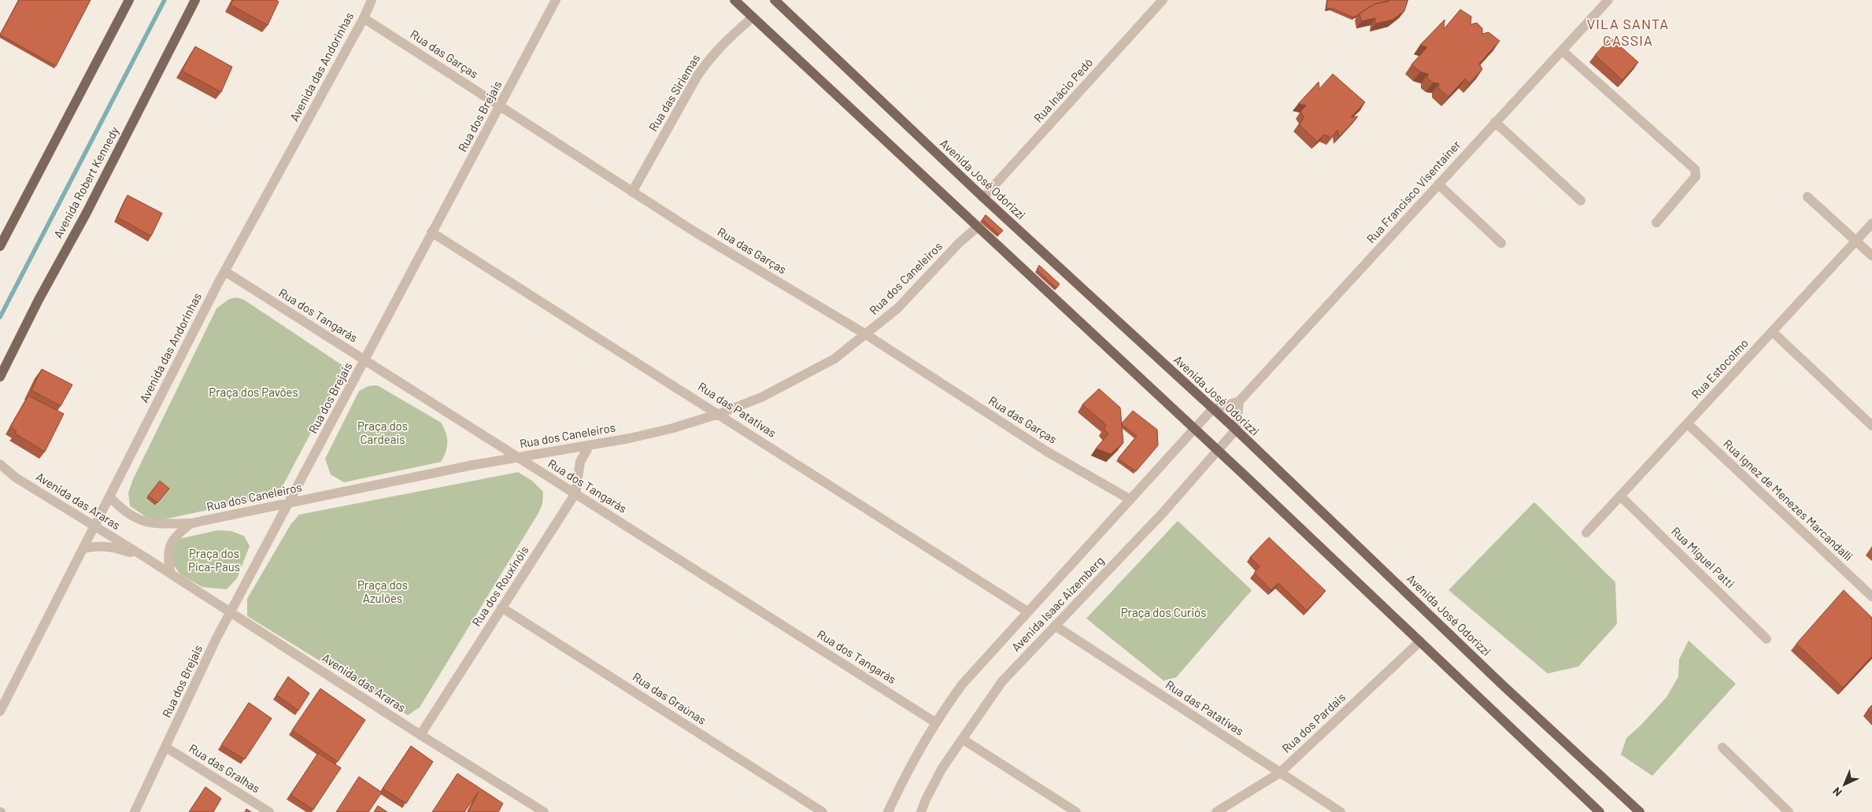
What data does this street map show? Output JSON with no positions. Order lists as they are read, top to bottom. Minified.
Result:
{"streets":{"main road":["Avenida José Odorizzi","Avenida Robert Kennedy"],"street":["Rua das Garças","Avenida das Andorinhas","Rua Inácio Pedó","Rua das Siriemas","Rua dos Brejais","Rua Francisco Visentainer","Rua dos Caneleiros","Rua dos Tangarás","Rua Estocolmo","Rua das Patativas","Rua Ignez de Menezes Marcandalli","Avenida das Araras","Rua Miguel Patti","Rua dos Rouxinóis","Avenida Isaac Aizemberg","Rua das Graúnas","Rua dos Pardais","Rua das Gralhas"]},"crossings":[["Rua das Garças","Avenida das Andorinhas"],["Rua das Garças","Rua das Siriemas"],["Rua das Garças","Rua dos Brejais"],["Rua das Garças","Rua dos Caneleiros"],["Rua das Garças","Avenida Isaac Aizemberg"],["Avenida das Andorinhas","Rua dos Caneleiros"],["Avenida das Andorinhas","Rua dos Tangarás"],["Avenida das Andorinhas","Avenida das Araras"],["Rua Inácio Pedó","Avenida José Odorizzi"],["Rua dos Brejais","Rua dos Caneleiros"],["Rua dos Brejais","Rua dos Tangarás"],["Rua dos Brejais","Rua das Patativas"],["Rua dos Brejais","Avenida das Araras"],["Rua dos Brejais","Rua das Gralhas"],["Avenida José Odorizzi","Avenida Isaac Aizemberg"],["Rua dos Caneleiros","Rua dos Tangarás"],["Rua dos Caneleiros","Rua das Patativas"],["Rua dos Caneleiros","Rua dos Rouxinóis"],["Rua dos Tangarás","Rua dos Rouxinóis"],["Rua dos Tangarás","Avenida Isaac Aizemberg"],["Rua Estocolmo","Rua Ignez de Menezes Marcandalli"],["Rua Estocolmo","Rua Miguel Patti"],["Rua das Patativas","Avenida Isaac Aizemberg"],["Rua das Patativas","Rua dos Pardais"],["Avenida das Araras","Rua dos Rouxinóis"],["Rua dos Rouxinóis","Rua das Graúnas"]],"districts":["VILA SANTA CASSIA"],"parks":["Praça dos Pavões","Praça dos Cardeais","Praça dos Pica-Paus","Praça dos Azulões","Praça dos Curiós"],"north":"bottom left"}
